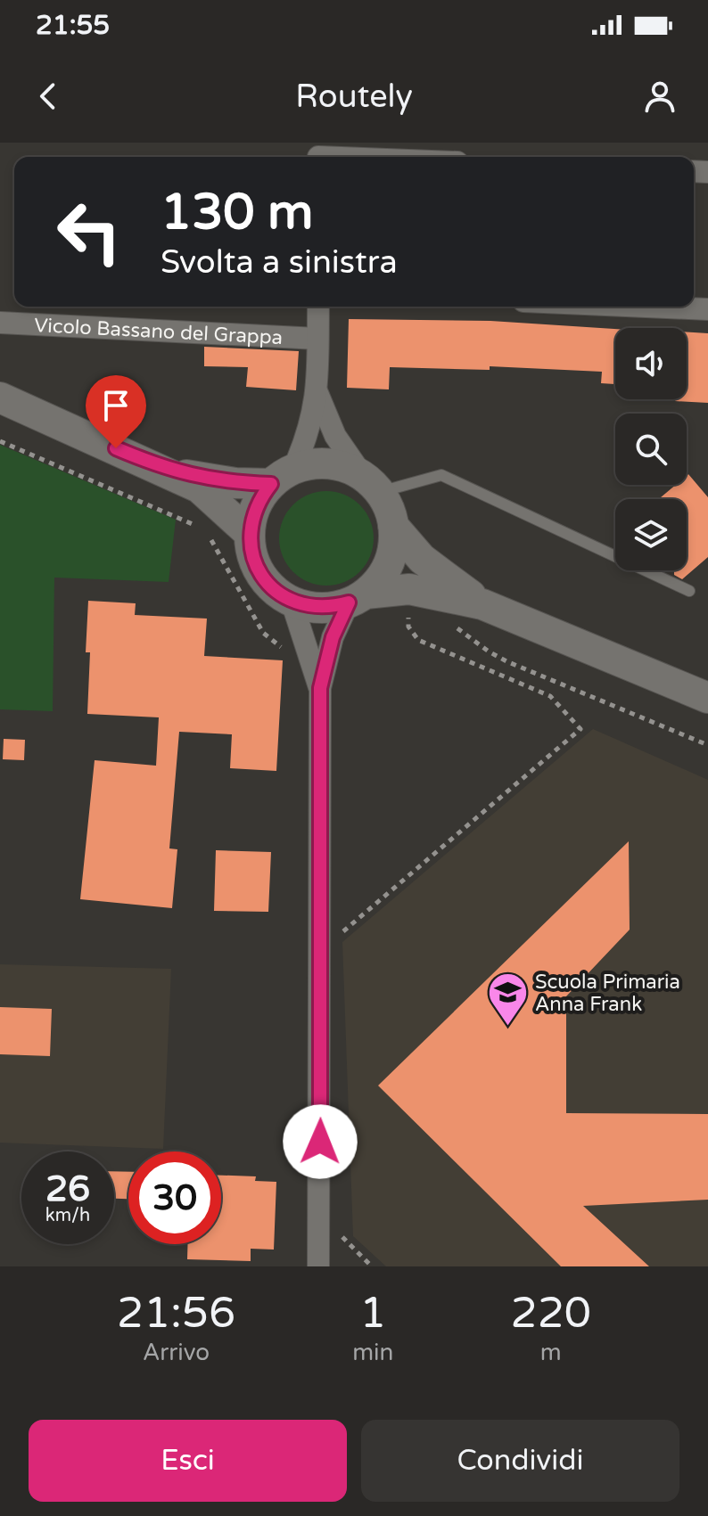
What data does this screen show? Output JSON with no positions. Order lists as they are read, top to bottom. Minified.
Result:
{"streets":{"street":["Vicolo Bassano del Grappa"]},"places":{"school or university":["Scuola Primaria Anna Frank"]},"page":{"status":"21:55","header":"Routely","turn":["130 m","Svolta a sinistra"],"speed":"26 km/h","limit":"30","eta":["21:56","Arrivo","1","min","220","m"],"buttons":["Esci","Condividi"]}}
